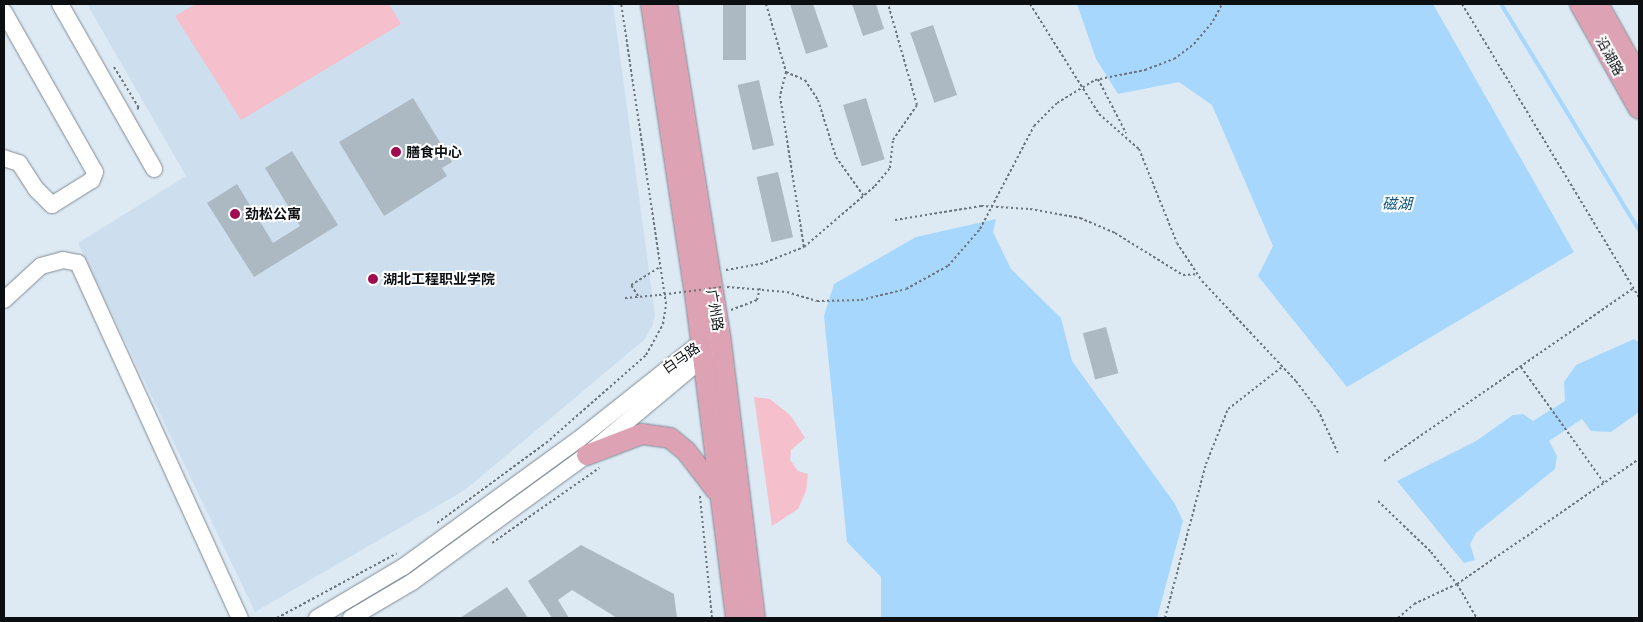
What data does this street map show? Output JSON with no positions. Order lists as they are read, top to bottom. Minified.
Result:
{"streets":{"main road":["沿湖路","广州路"],"street":["白马路"]},"crossings":[["广州路","白马路"]],"water":["磁湖"],"places":["膳食中心","劲松公寓","湖北工程职业学院"]}
